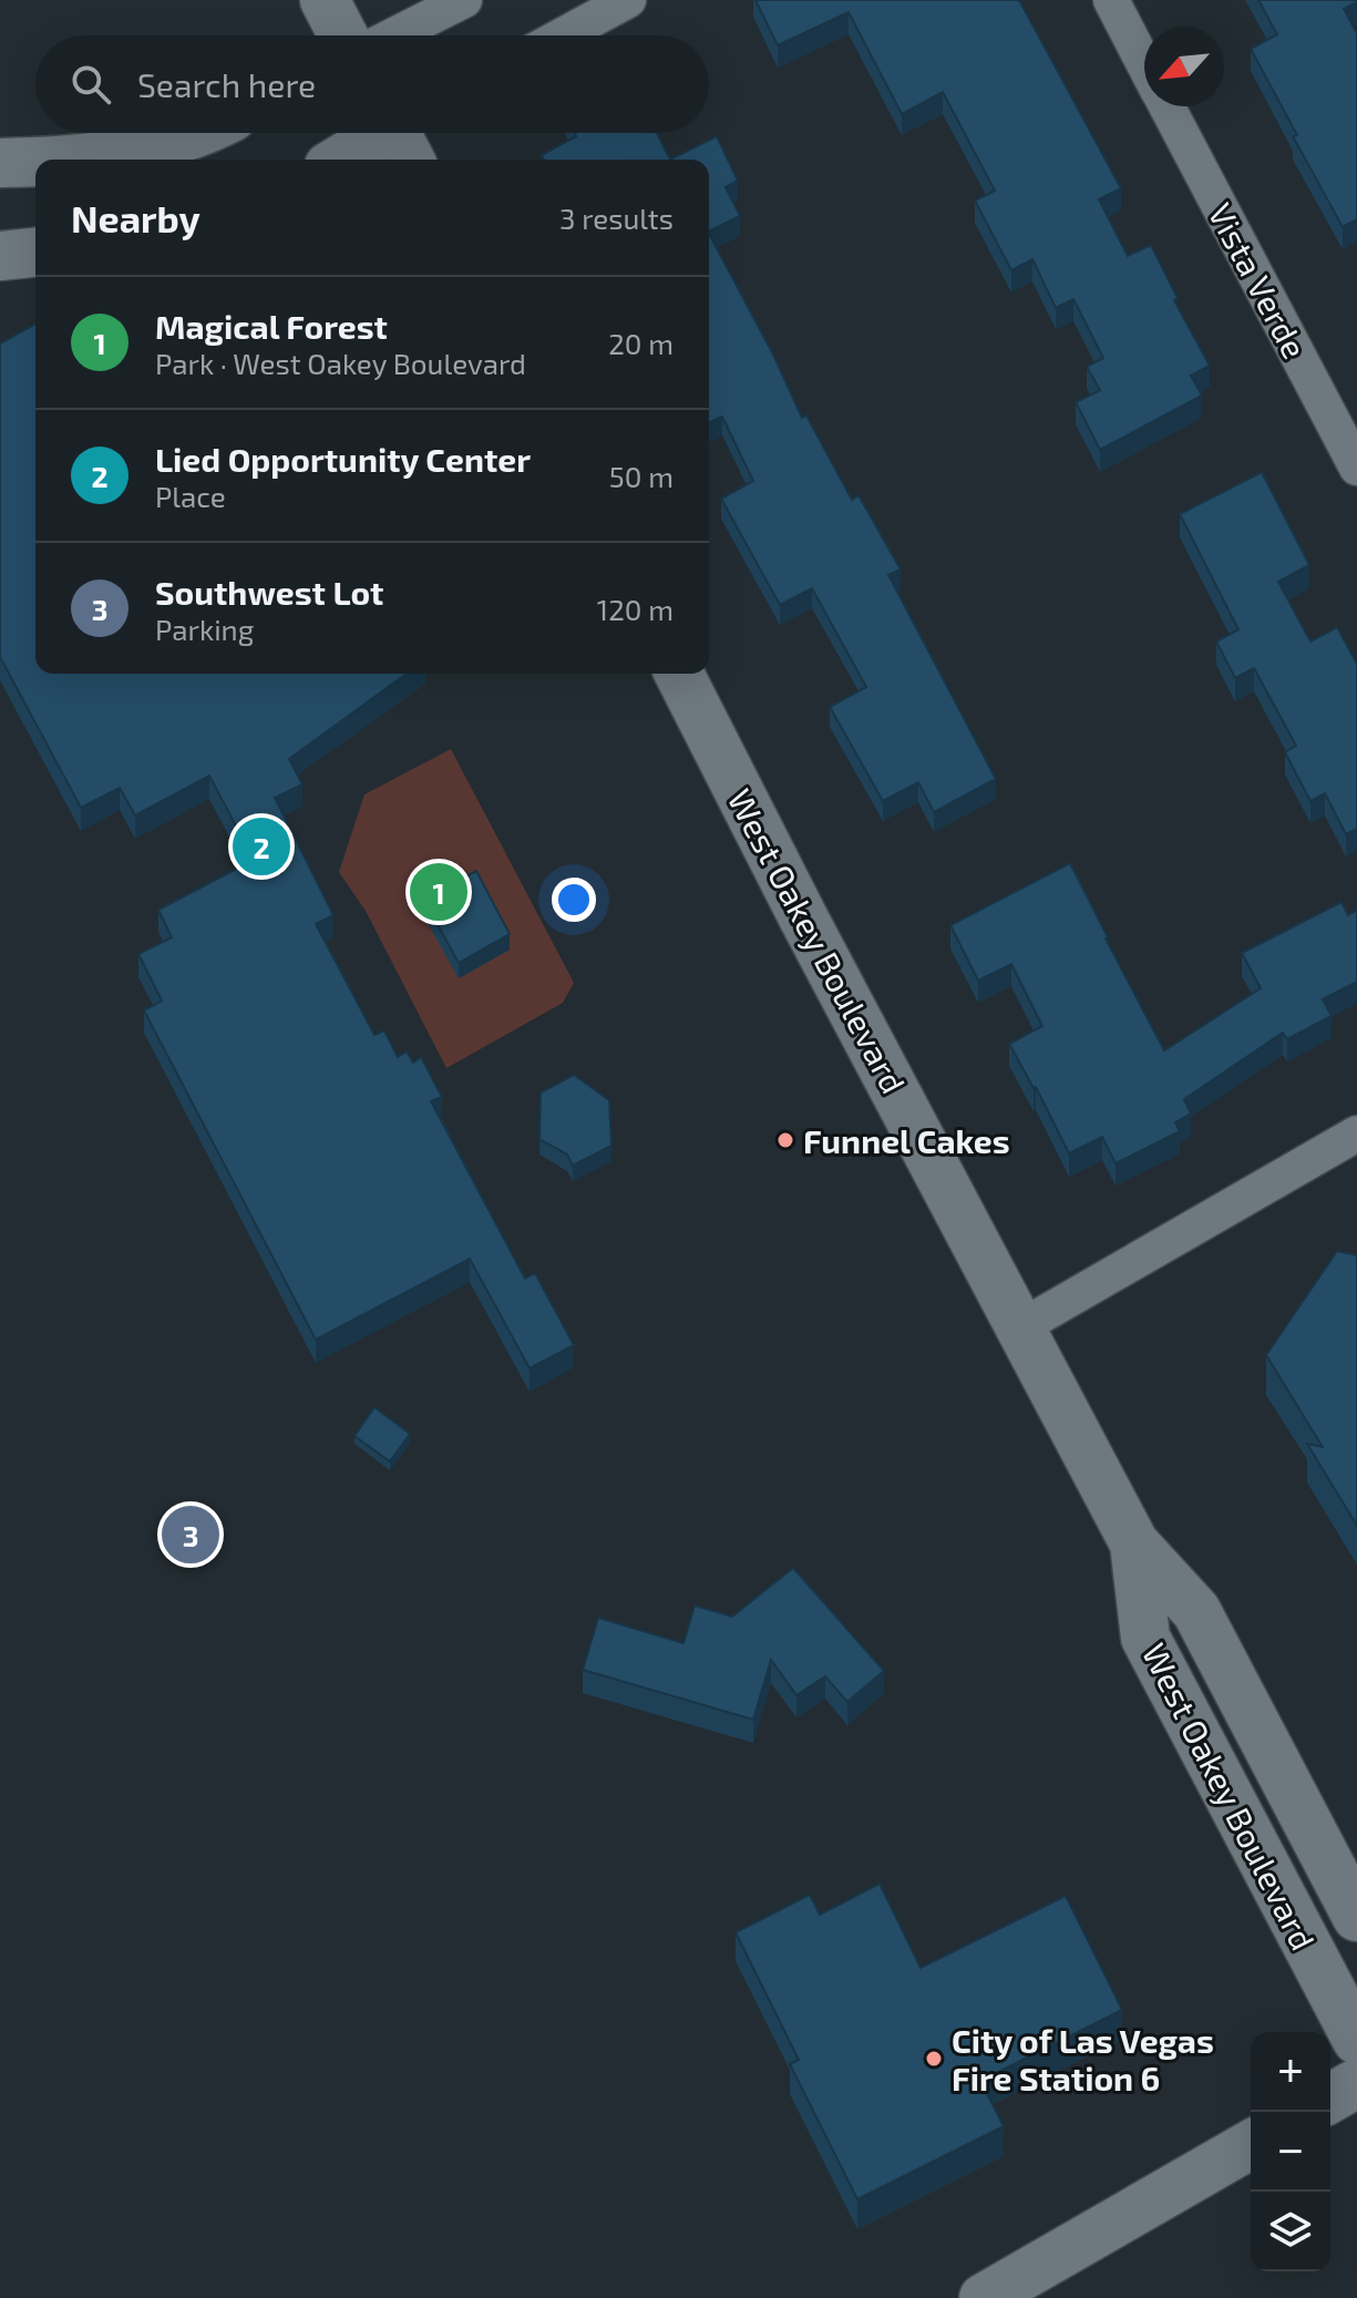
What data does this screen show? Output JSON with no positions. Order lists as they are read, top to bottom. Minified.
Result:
{"streets":{"main road":["West Oakey Boulevard"],"street":["Vista Verde"]},"places":["Funnel Cakes","City of Las Vegas Fire Station 6"],"north":"bottom left","page":{"search":"Search here","heading":["Nearby","3 results"],"list":[{"mark":"1","name":"Magical Forest","note":"Park · West Oakey Boulevard","value":"20 m"},{"mark":"2","name":"Lied Opportunity Center","note":"Place","value":"50 m"},{"mark":"3","name":"Southwest Lot","note":"Parking","value":"120 m"}],"pins":["2","1","3"],"map_buttons":["+","−"]}}
